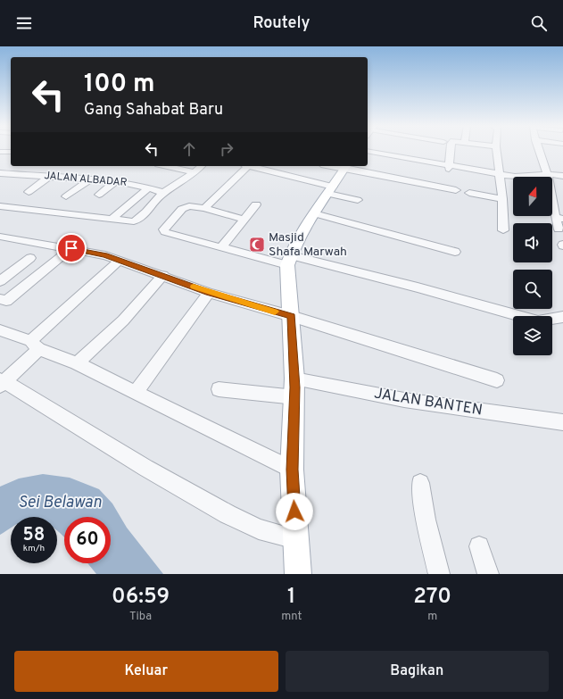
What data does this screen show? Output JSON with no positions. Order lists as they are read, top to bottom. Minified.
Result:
{"streets":{"street":["JALAN ALBADAR","JALAN BANTEN"]},"water":["Sei Belawan"],"places":{"mosque":["Masjid Shafa Marwah"]},"north":"top","page":{"header":"Routely","turn":["100 m","Gang Sahabat Baru"],"speed":"58 km/h","limit":"60","eta":["06:59","Tiba","1","mnt","270","m"],"buttons":["Keluar","Bagikan"]}}
